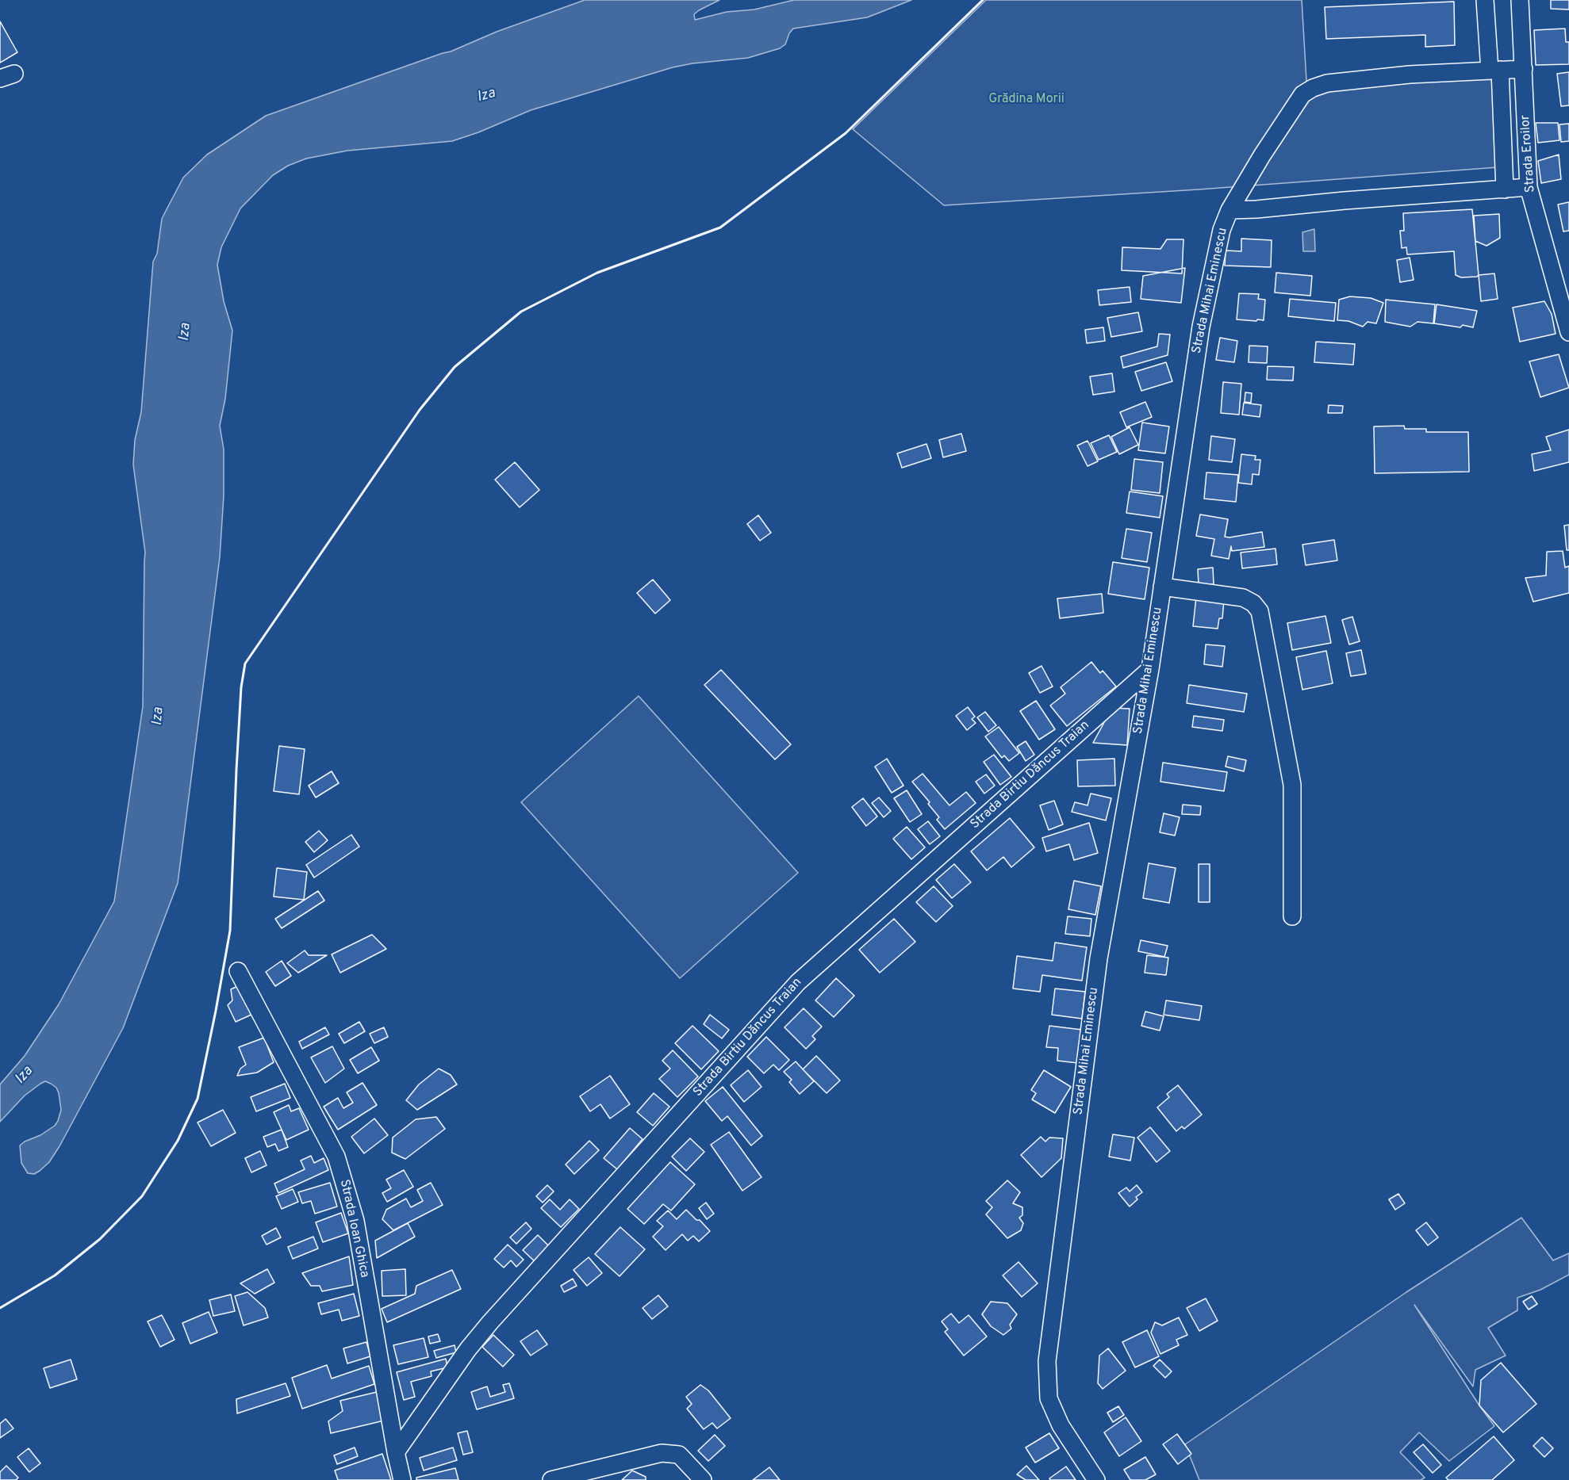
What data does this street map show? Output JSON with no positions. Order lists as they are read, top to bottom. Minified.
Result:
{"streets":{"street":["Strada Eroilor","Strada Mihai Eminescu","Strada Birtiu Dăncus Traian","Strada Ioan Ghica"]},"crossings":[["Strada Eroilor","Strada Mihai Eminescu"],["Strada Mihai Eminescu","Strada Birtiu Dăncus Traian"],["Strada Birtiu Dăncus Traian","Strada Ioan Ghica"]],"water":["Iza"],"parks":["Grădina Morii"]}
